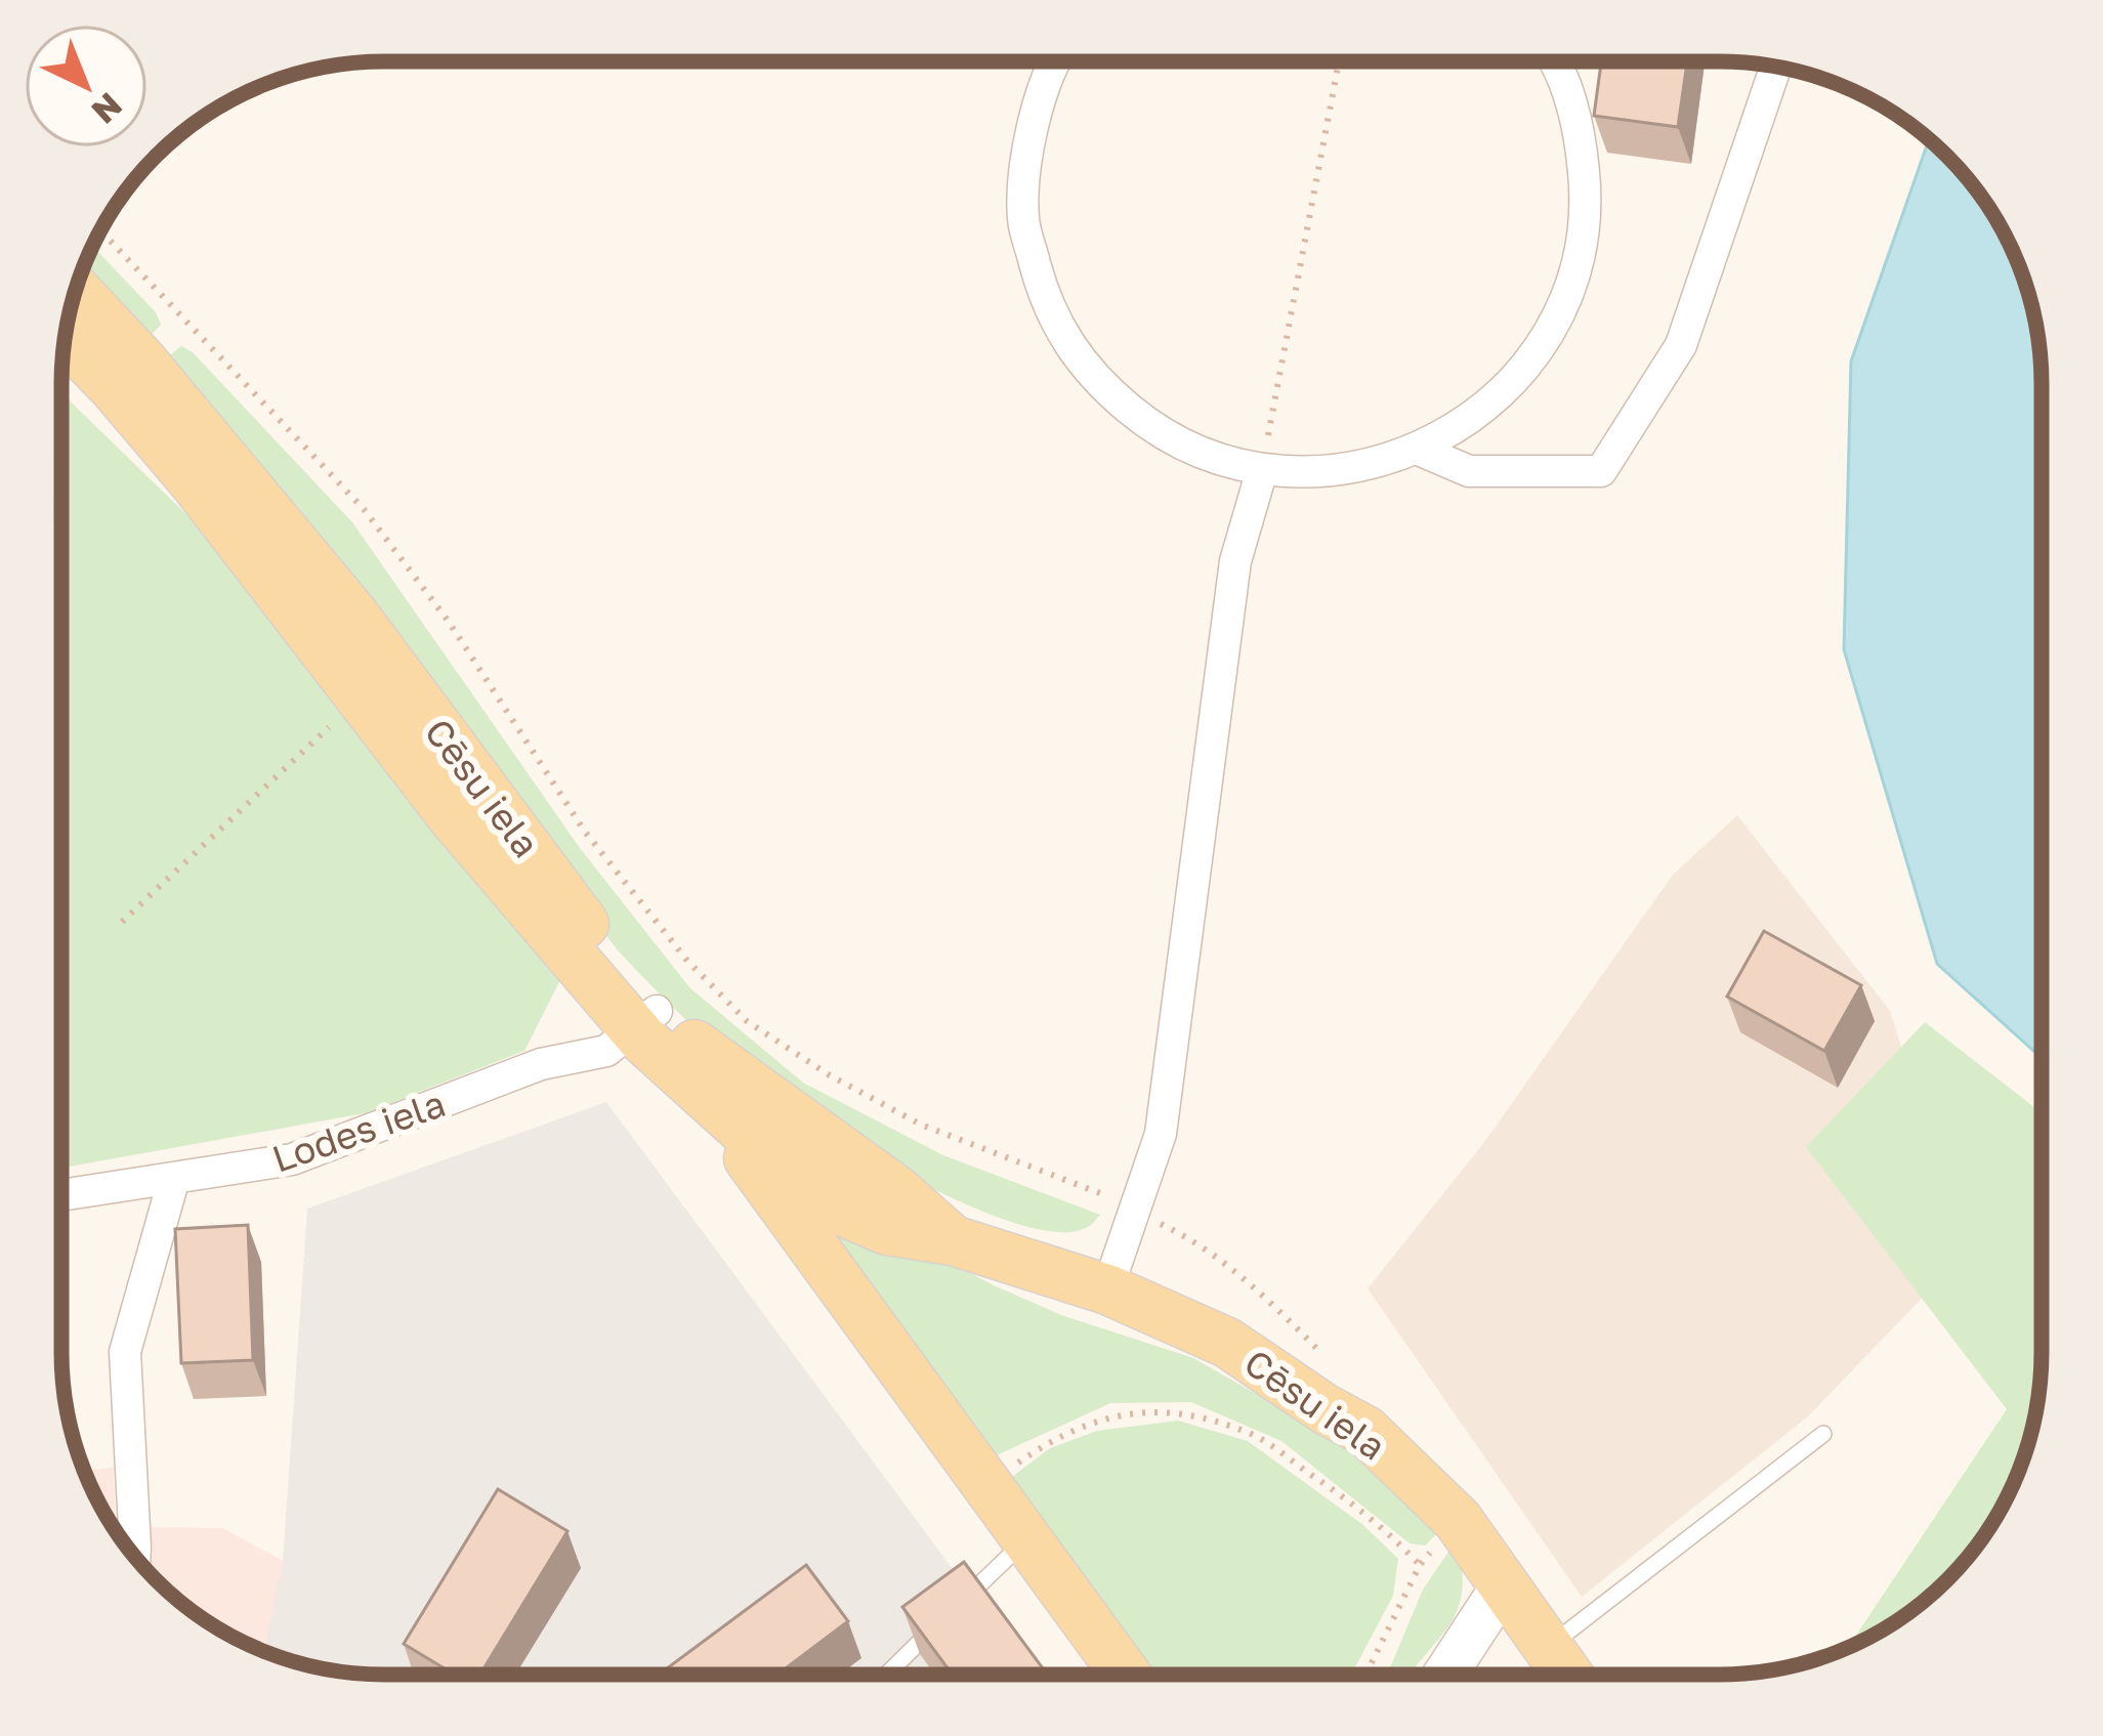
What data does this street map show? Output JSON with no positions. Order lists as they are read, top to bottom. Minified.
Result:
{"streets":{"main road":["Cēsu iela"],"street":["Lodes iela"]},"crossings":[["Cēsu iela","Lodes iela"]],"north":"bottom right"}
